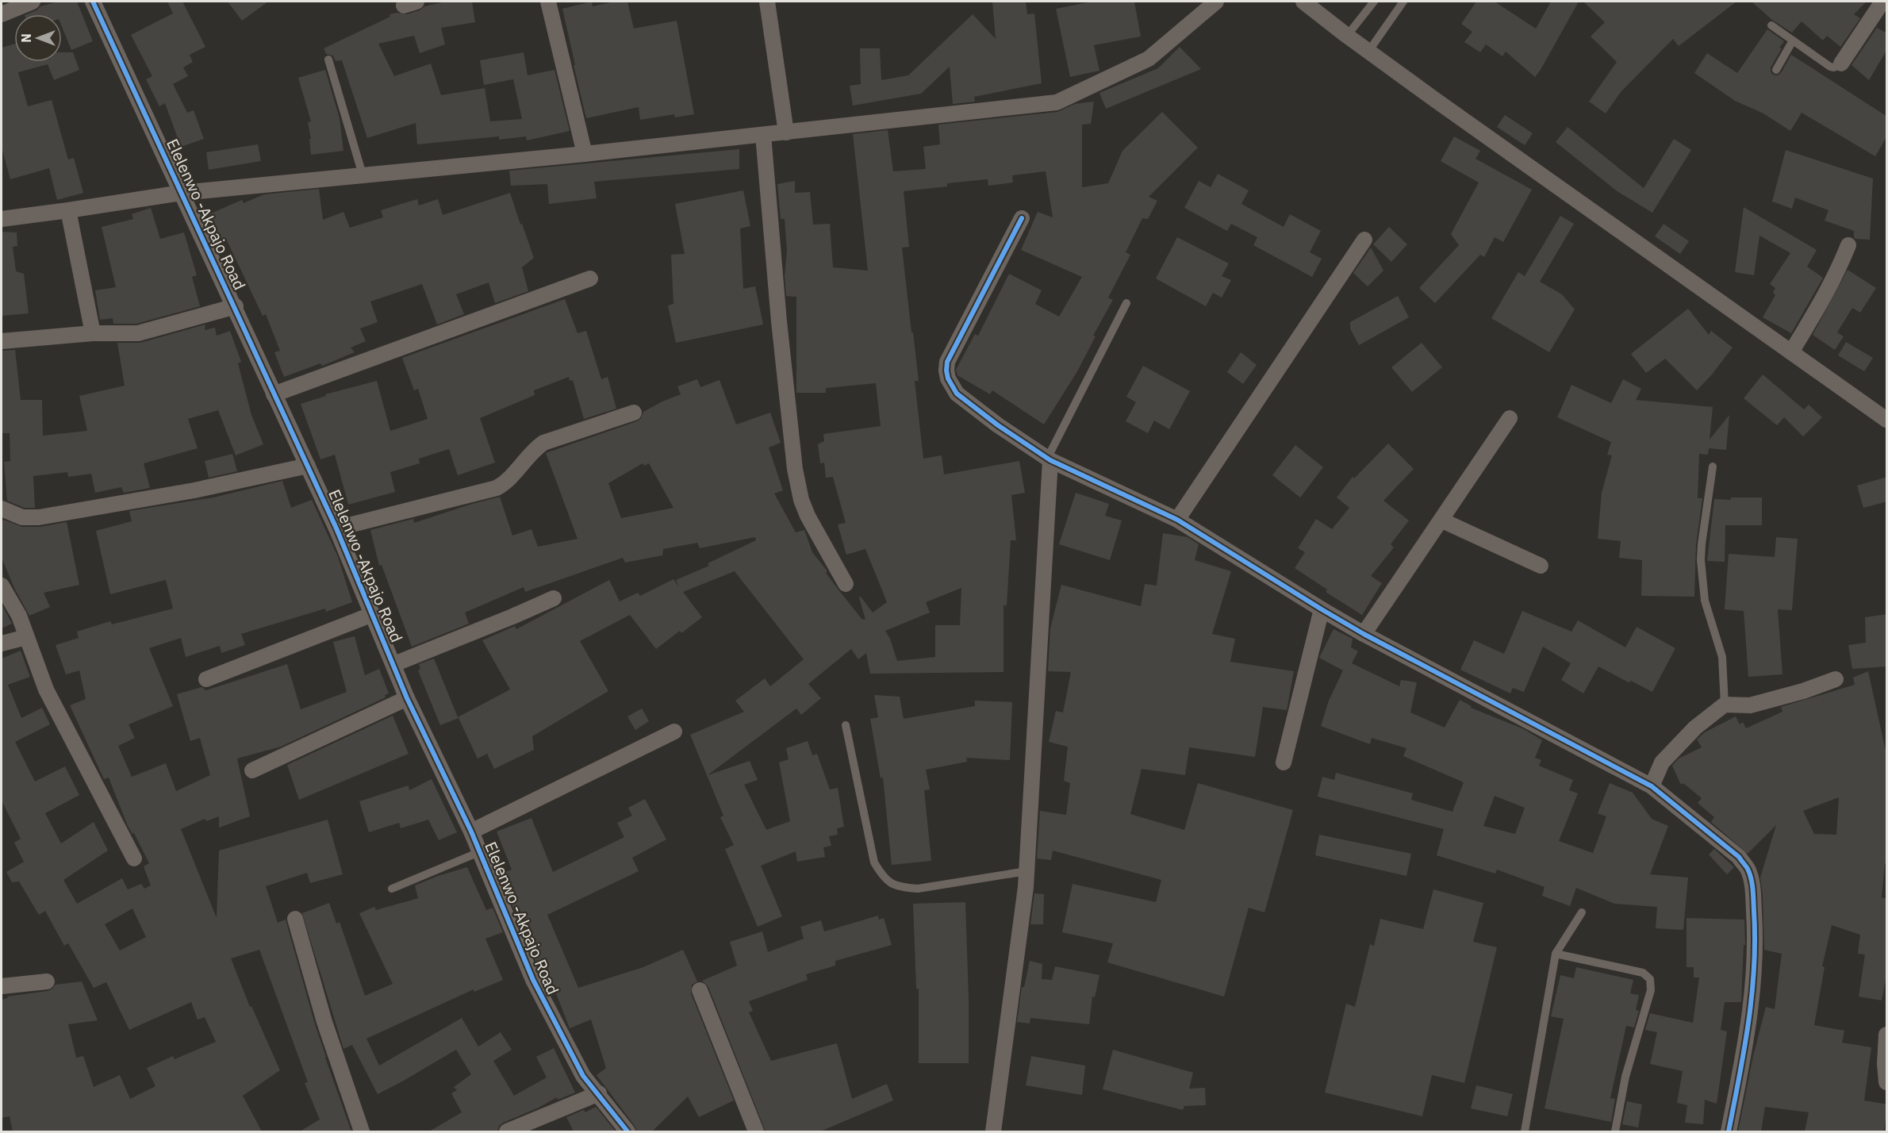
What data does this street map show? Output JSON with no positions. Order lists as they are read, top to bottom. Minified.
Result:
{"streets":{"street":["Elelenwo -Akpajo Road"]},"north":"left"}
